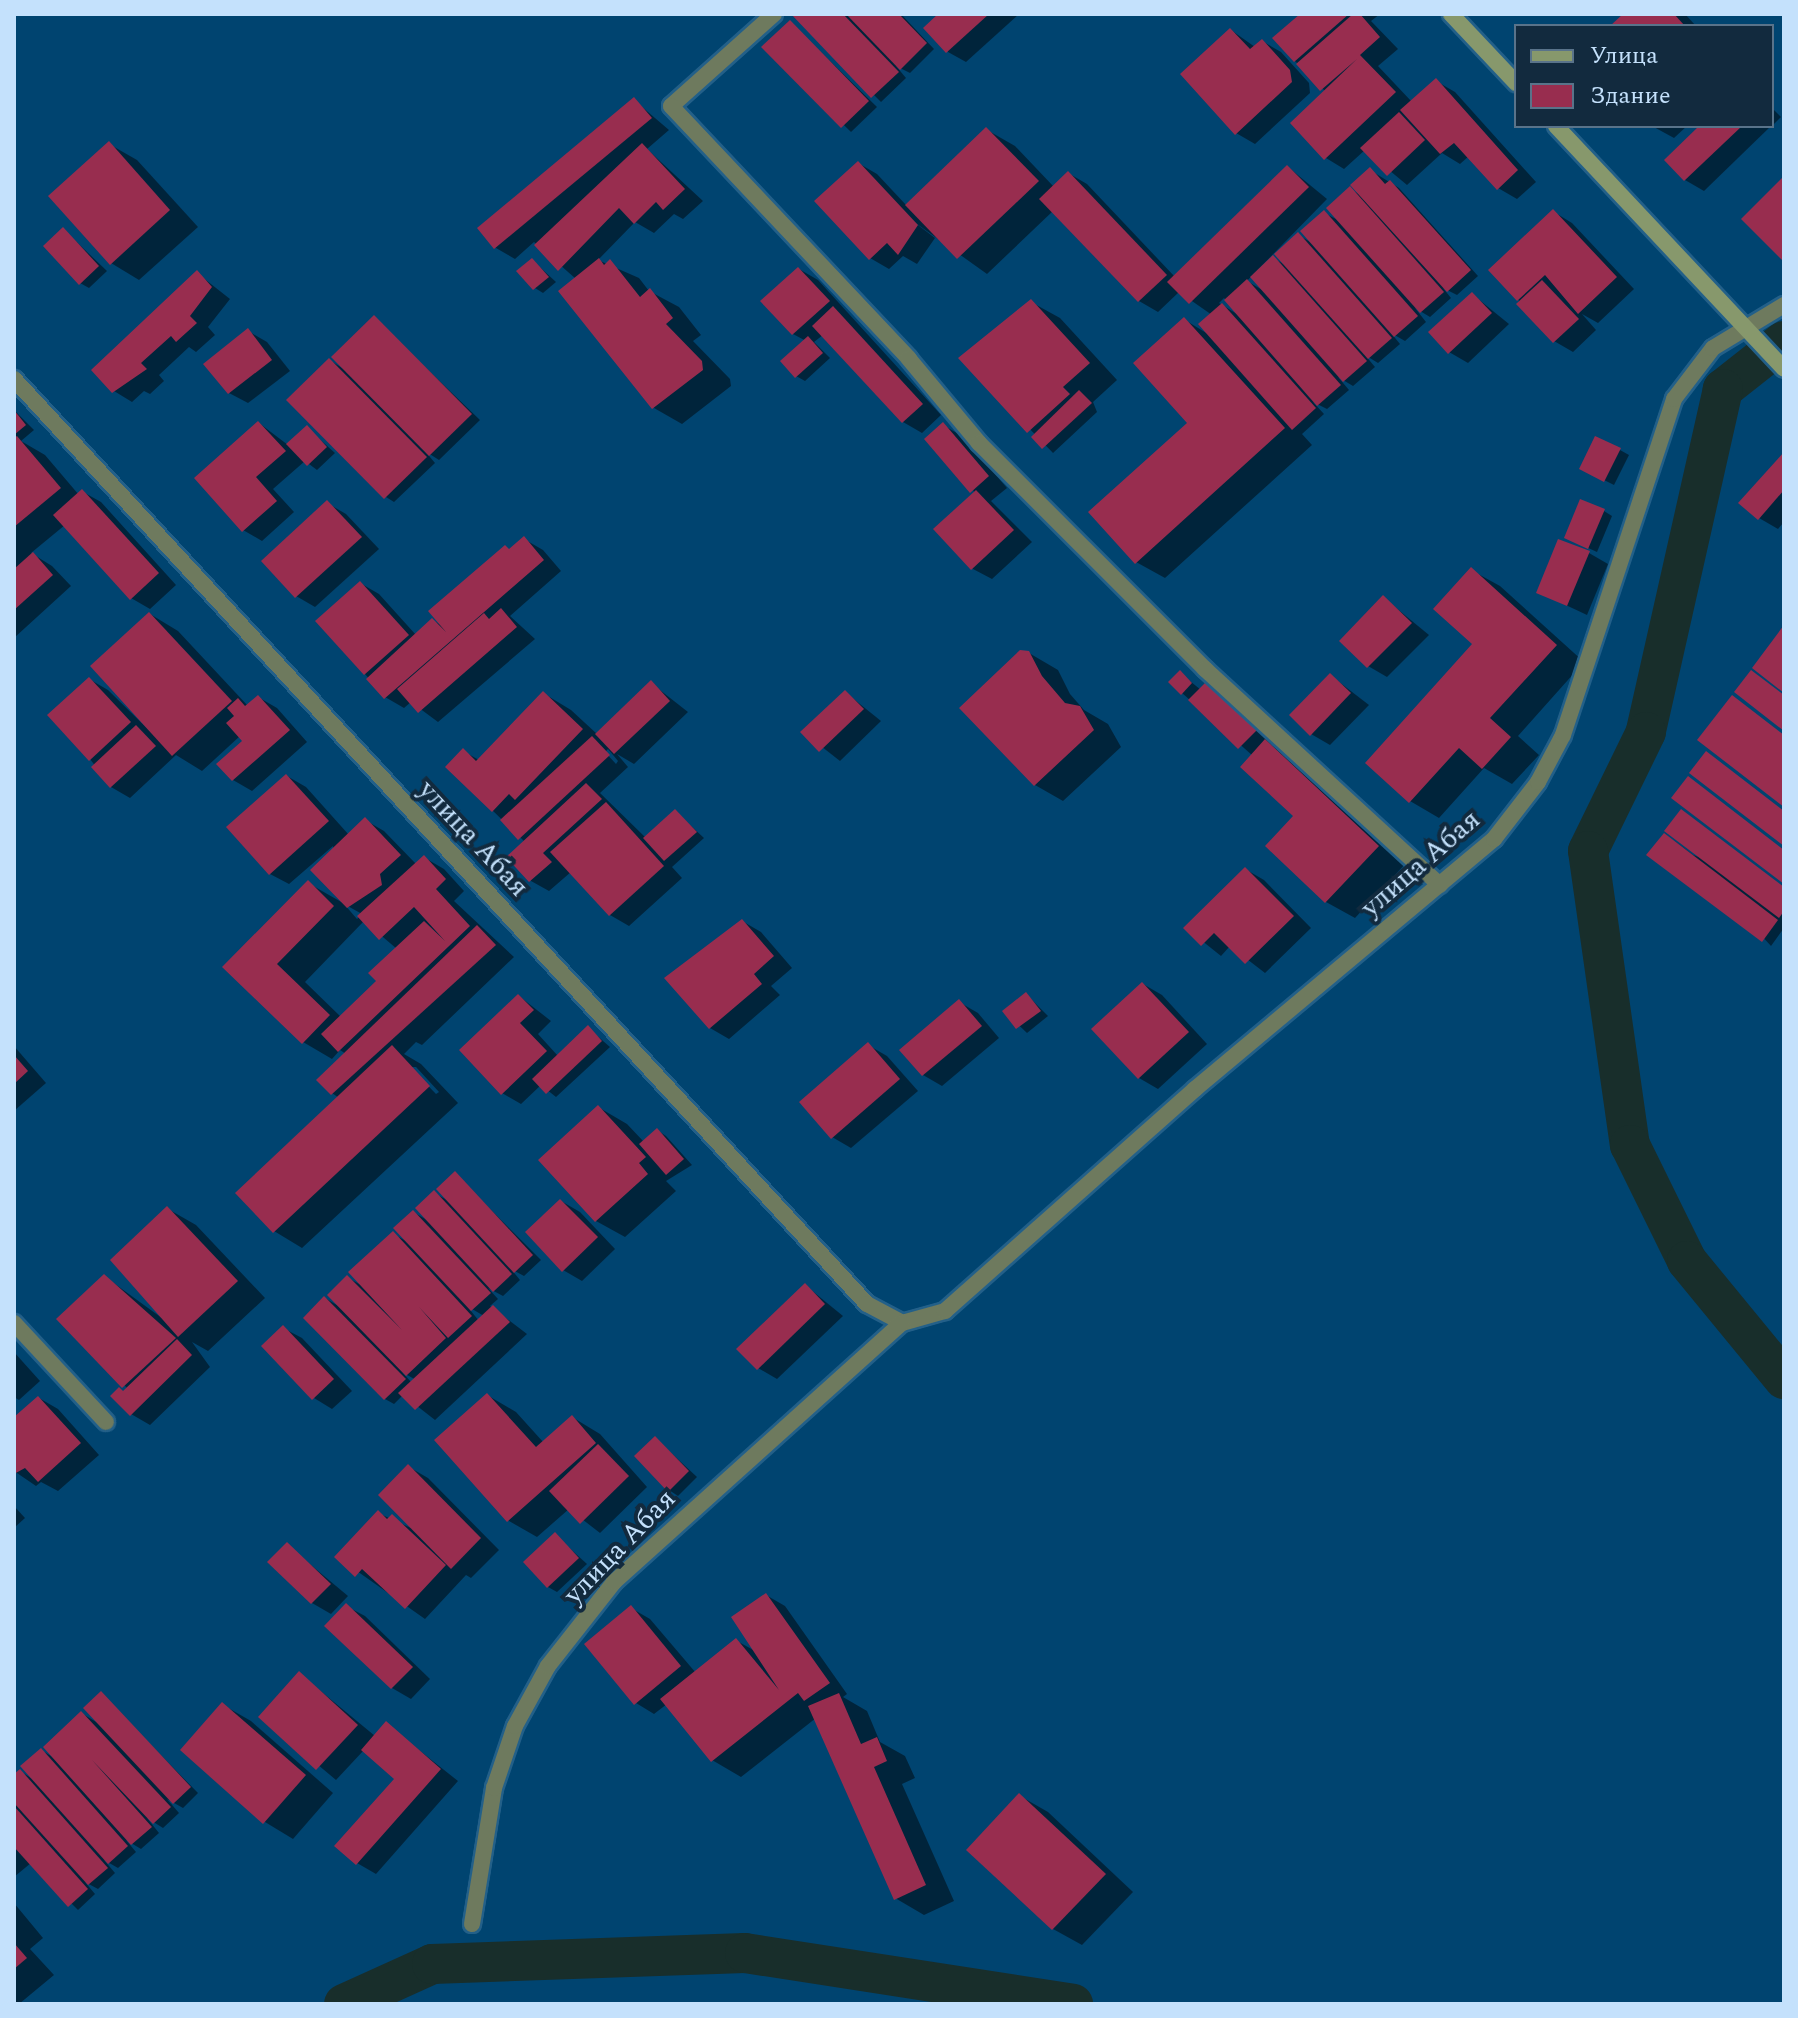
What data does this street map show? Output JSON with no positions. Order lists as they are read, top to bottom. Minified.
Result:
{"streets":{"street":["улица Абая"]},"legend":["Улица","Здание"]}
